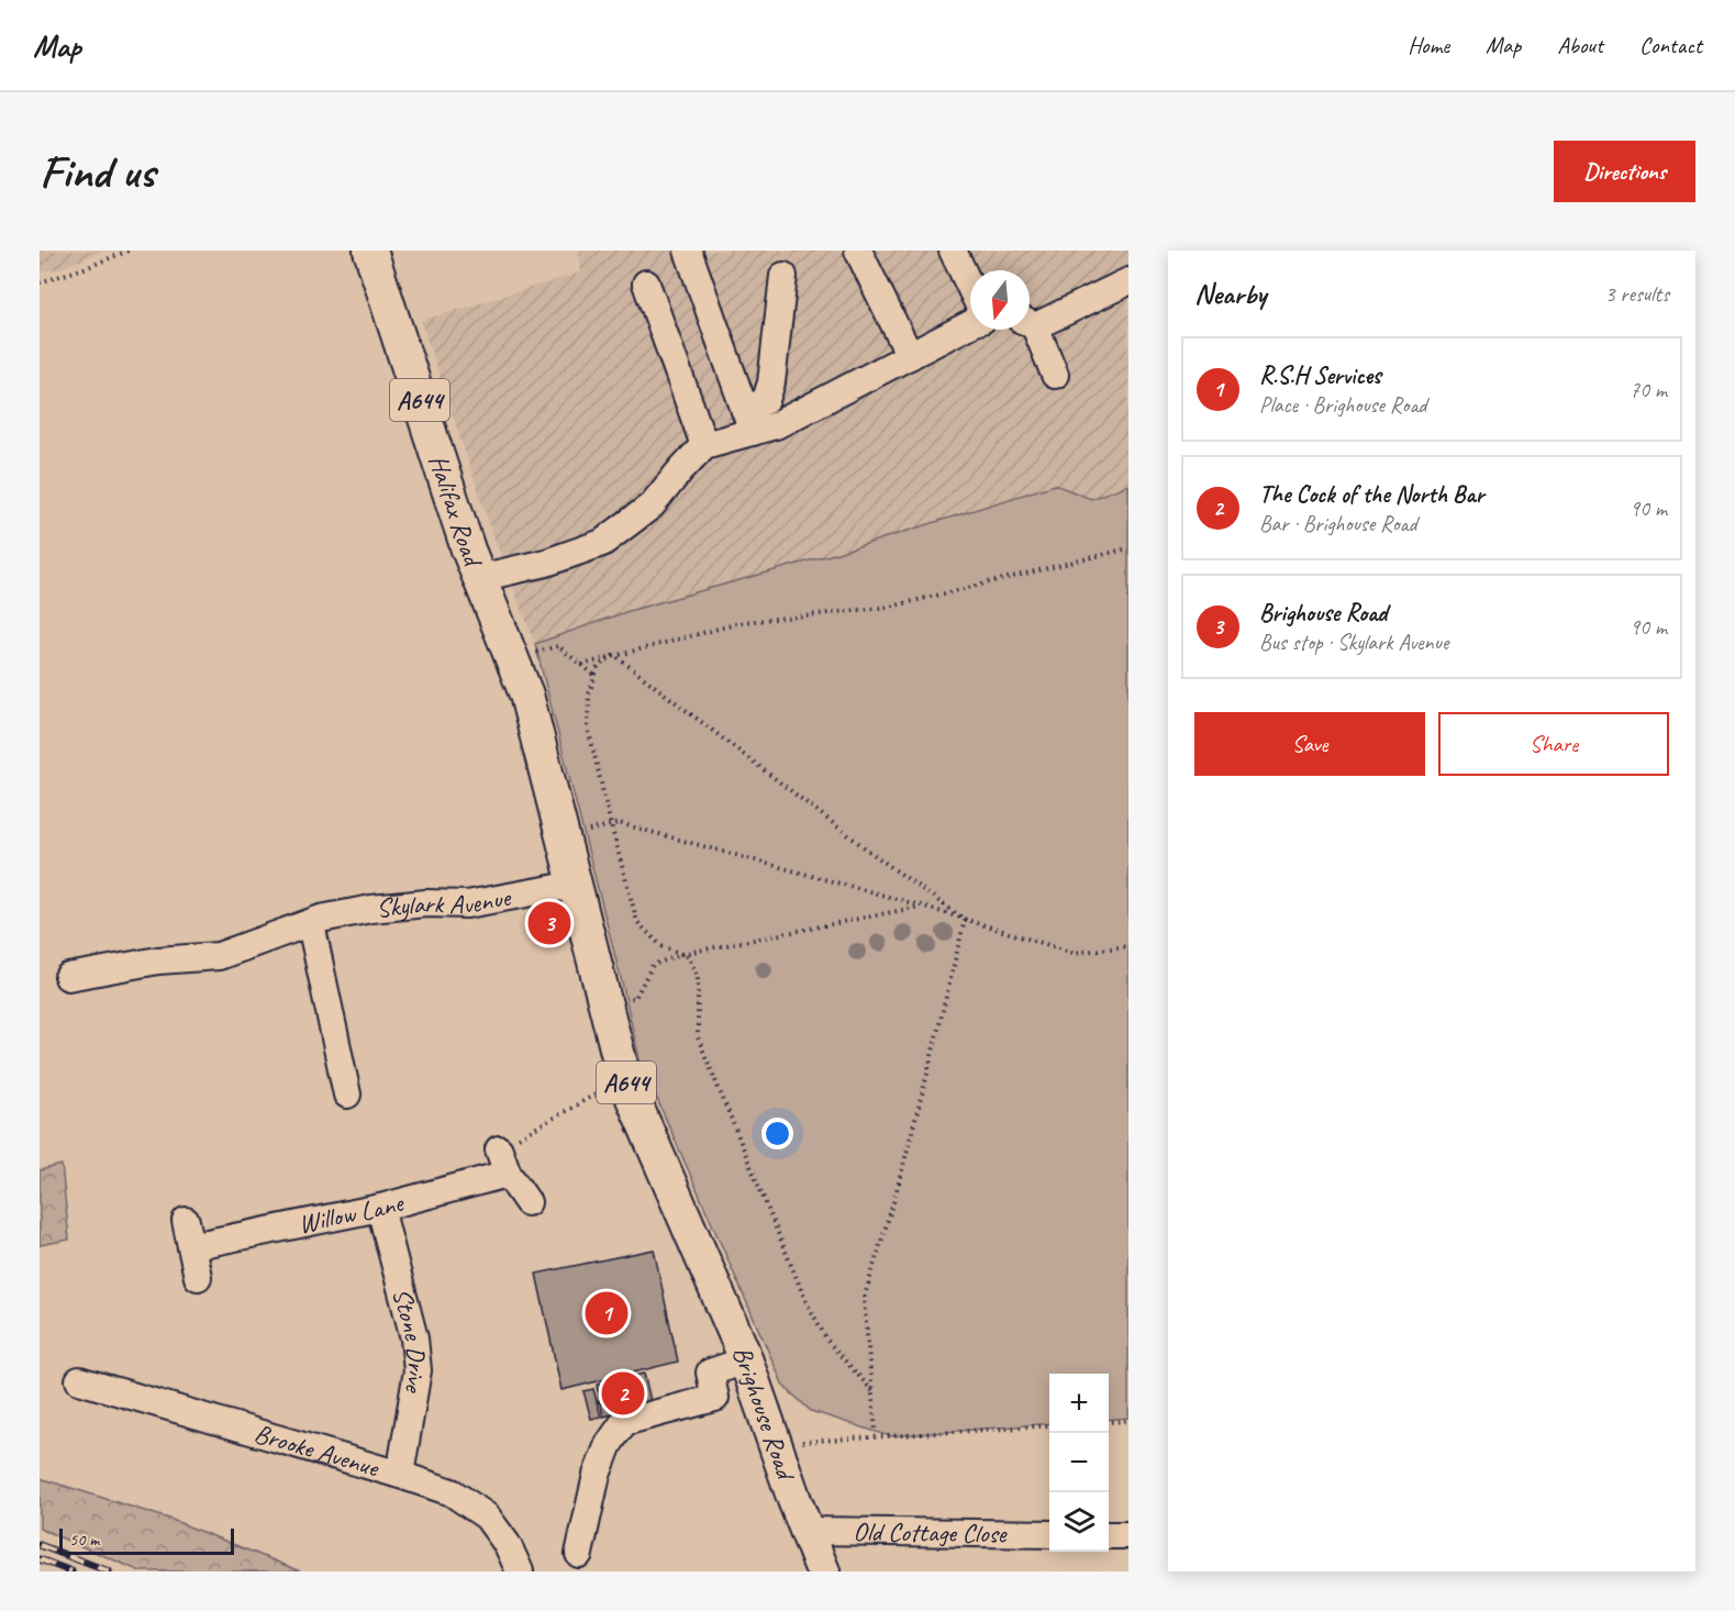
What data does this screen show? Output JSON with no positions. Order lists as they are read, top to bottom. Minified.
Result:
{"streets":{"main road":["A644","Halifax Road","Brighouse Road"],"street":["Skylark Avenue","Willow Lane","Stone Drive","Brooke Avenue","Old Cottage Close"]},"crossings":[["Halifax Road","Brighouse Road"],["Skylark Avenue","Brighouse Road"],["Willow Lane","Stone Drive"],["Stone Drive","Brooke Avenue"],["Brighouse Road","Old Cottage Close"]],"scale_bar":"50 m","north":"bottom","page":{"header":"Map","nav":["Home","Map","About","Contact"],"buttons":["Directions",["Save","Share"]],"title":"Find us","heading":["Nearby","3 results"],"list":[{"mark":"1","name":"R.S.H Services","note":"Place · Brighouse Road","value":"70 m"},{"mark":"2","name":"The Cock of the North Bar","note":"Bar · Brighouse Road","value":"90 m"},{"mark":"3","name":"Brighouse Road","note":"Bus stop · Skylark Avenue","value":"90 m"}],"pins":["3","1","2"],"map_buttons":["+","−"],"scale":"50 m"}}
